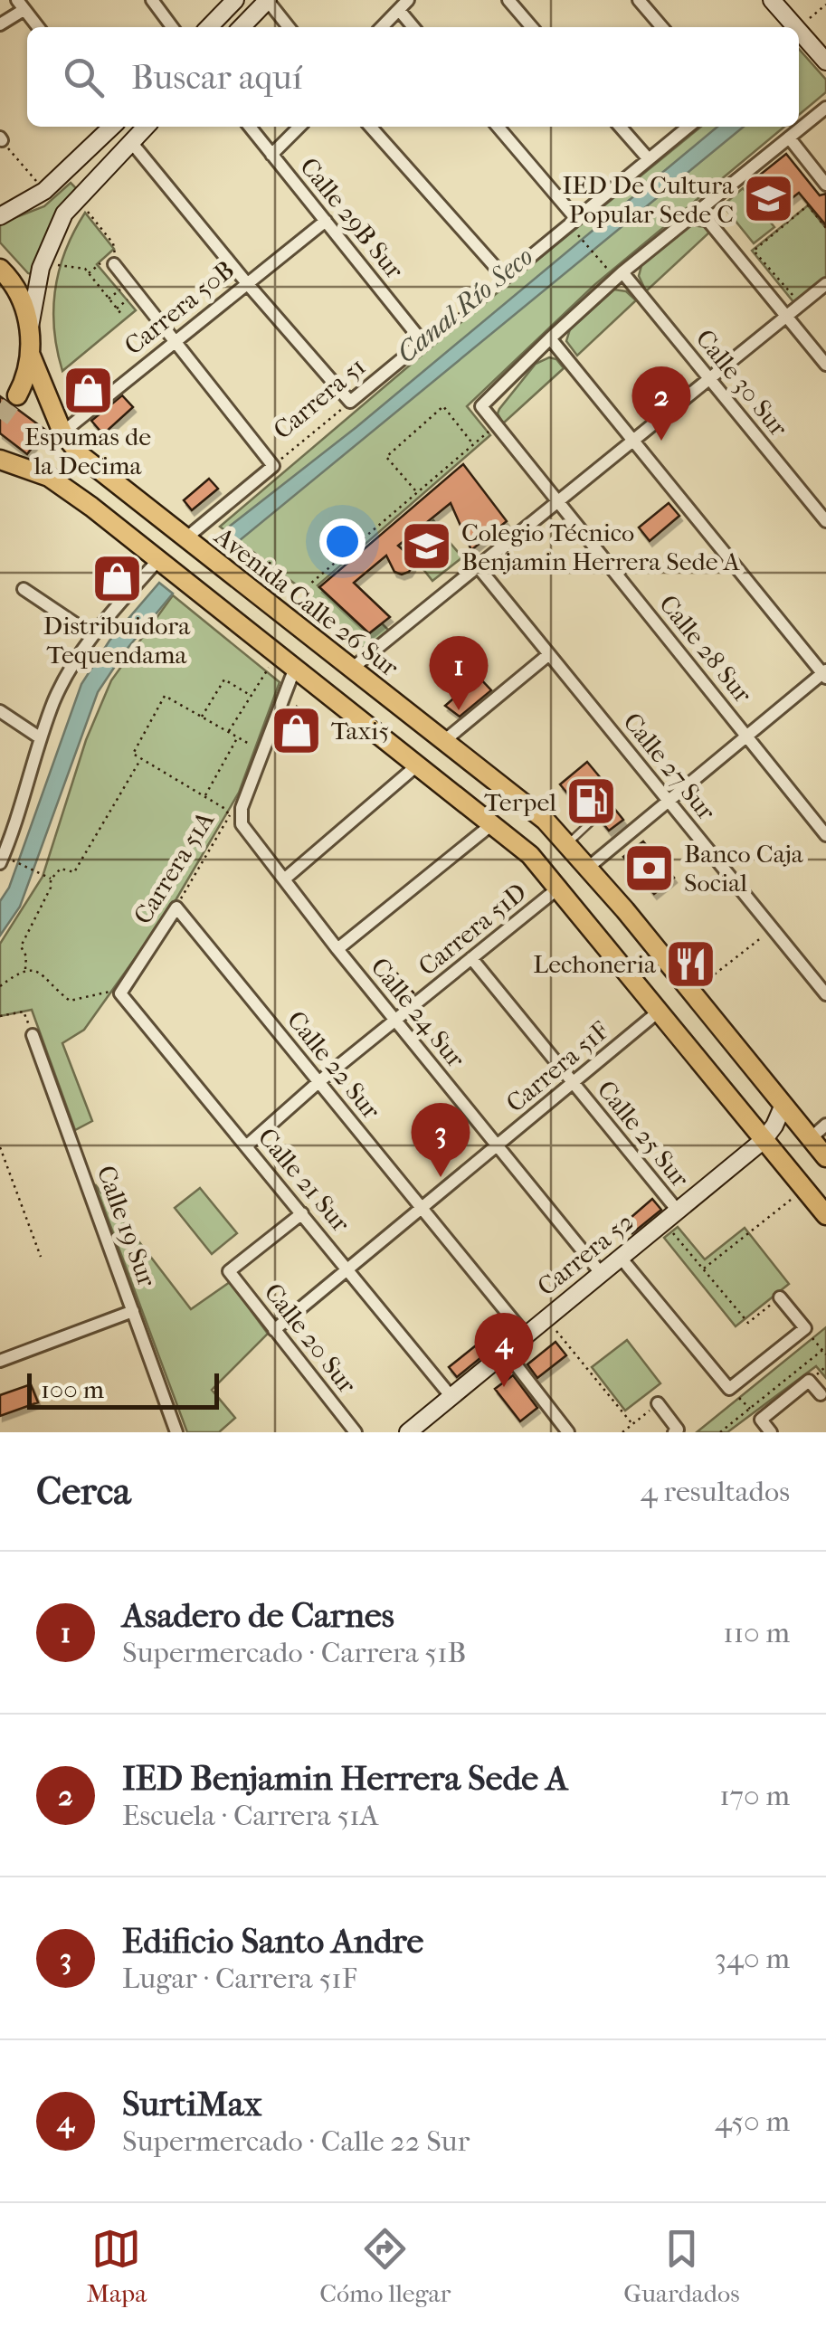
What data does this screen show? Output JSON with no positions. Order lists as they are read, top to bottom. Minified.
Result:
{"streets":{"main road":["Avenida Calle 26 Sur"],"street":["Calle 29B Sur","Carrera 50B","Calle 30 Sur","Carrera 51","Calle 28 Sur","Calle 27 Sur","Carrera 51A","Carrera 51D","Calle 24 Sur","Calle 22 Sur","Carrera 51F","Calle 25 Sur","Calle 21 Sur","Calle 19 Sur","Carrera 52","Calle 20 Sur"]},"crossings":[["Calle 29B Sur","Carrera 50B"],["Calle 29B Sur","Carrera 51"],["Carrera 50B","Avenida Calle 26 Sur"],["Carrera 51","Avenida Calle 26 Sur"],["Avenida Calle 26 Sur","Carrera 52"],["Carrera 51A","Calle 24 Sur"],["Carrera 51A","Calle 22 Sur"],["Carrera 51A","Calle 21 Sur"],["Carrera 51D","Calle 24 Sur"],["Carrera 51D","Calle 22 Sur"],["Carrera 51D","Calle 25 Sur"],["Carrera 51D","Calle 21 Sur"],["Calle 24 Sur","Carrera 51F"],["Calle 24 Sur","Carrera 52"],["Calle 22 Sur","Carrera 51F"],["Calle 22 Sur","Carrera 52"],["Carrera 51F","Calle 25 Sur"],["Carrera 51F","Calle 21 Sur"],["Carrera 51F","Calle 20 Sur"],["Calle 25 Sur","Carrera 52"],["Calle 21 Sur","Carrera 52"],["Calle 21 Sur","Calle 20 Sur"]],"water":["Canal Río Seco"],"places":{"school or university":["IED De Cultura Popular Sede C","Colegio Técnico Benjamin Herrera Sede A"],"shop":["Espumas de la Decima","Distribuidora Tequendama","Taxi5"],"fuel station":["Terpel"],"bank":["Banco Caja Social"],"restaurant":["Lechoneria"]},"scale_bar":"100 m","page":{"search":"Buscar aquí","pins":["2","1","3","4"],"scale":"100 m","heading":["Cerca","4 resultados"],"list":[{"mark":"1","name":"Asadero de Carnes","note":"Supermercado · Carrera 51B","value":"110 m"},{"mark":"2","name":"IED Benjamin Herrera Sede A","note":"Escuela · Carrera 51A","value":"170 m"},{"mark":"3","name":"Edificio Santo Andre","note":"Lugar · Carrera 51F","value":"340 m"},{"mark":"4","name":"SurtiMax","note":"Supermercado · Calle 22 Sur","value":"450 m"}],"nav":["Mapa","Cómo llegar","Guardados"]}}
